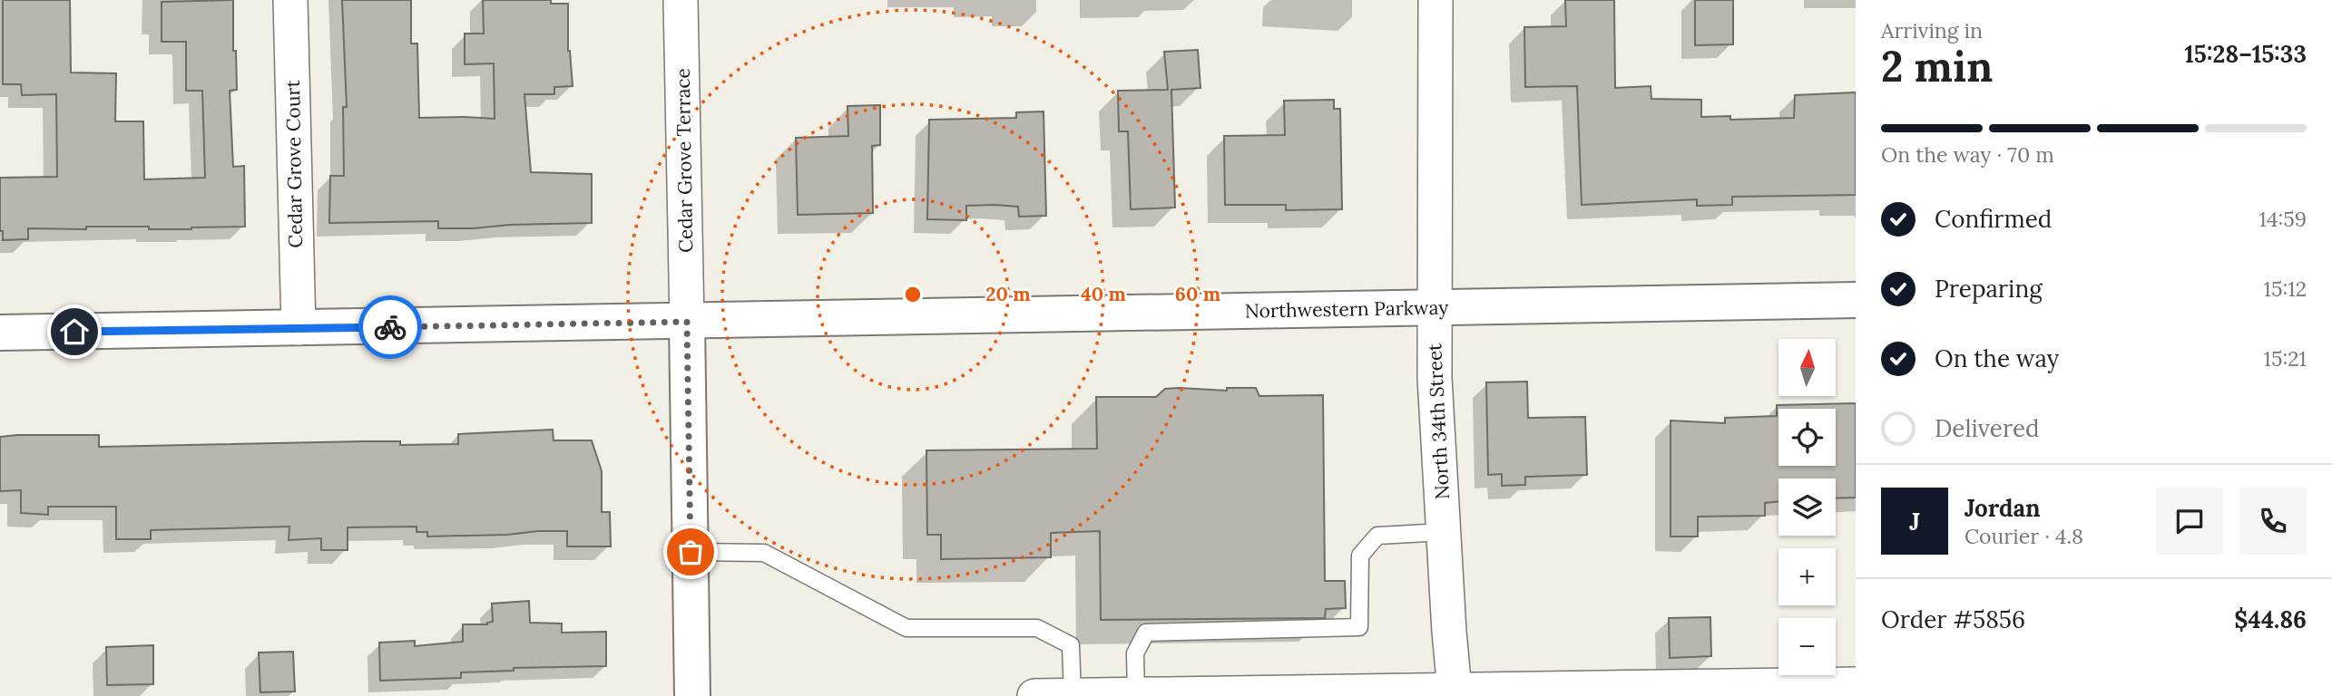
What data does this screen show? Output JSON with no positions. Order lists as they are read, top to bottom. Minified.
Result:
{"streets":{"street":["Cedar Grove Terrace","Cedar Grove Court","Northwestern Parkway","North 34th Street"]},"crossings":[["Cedar Grove Terrace","Northwestern Parkway"],["Cedar Grove Court","Northwestern Parkway"],["Northwestern Parkway","North 34th Street"]],"north":"top","page":{"heading":["2 min","Arriving in","15:28–15:33"],"panel":["Jordan","Courier · 4.8","Order #5856","$44.86"],"bar":"On the way · 70 m","list":[["Confirmed","14:59"],["Preparing","15:12"],["On the way","15:21"],"Delivered"],"map_buttons":["+","−"],"round":"J"},"rings":["20 m","40 m","60 m"]}
